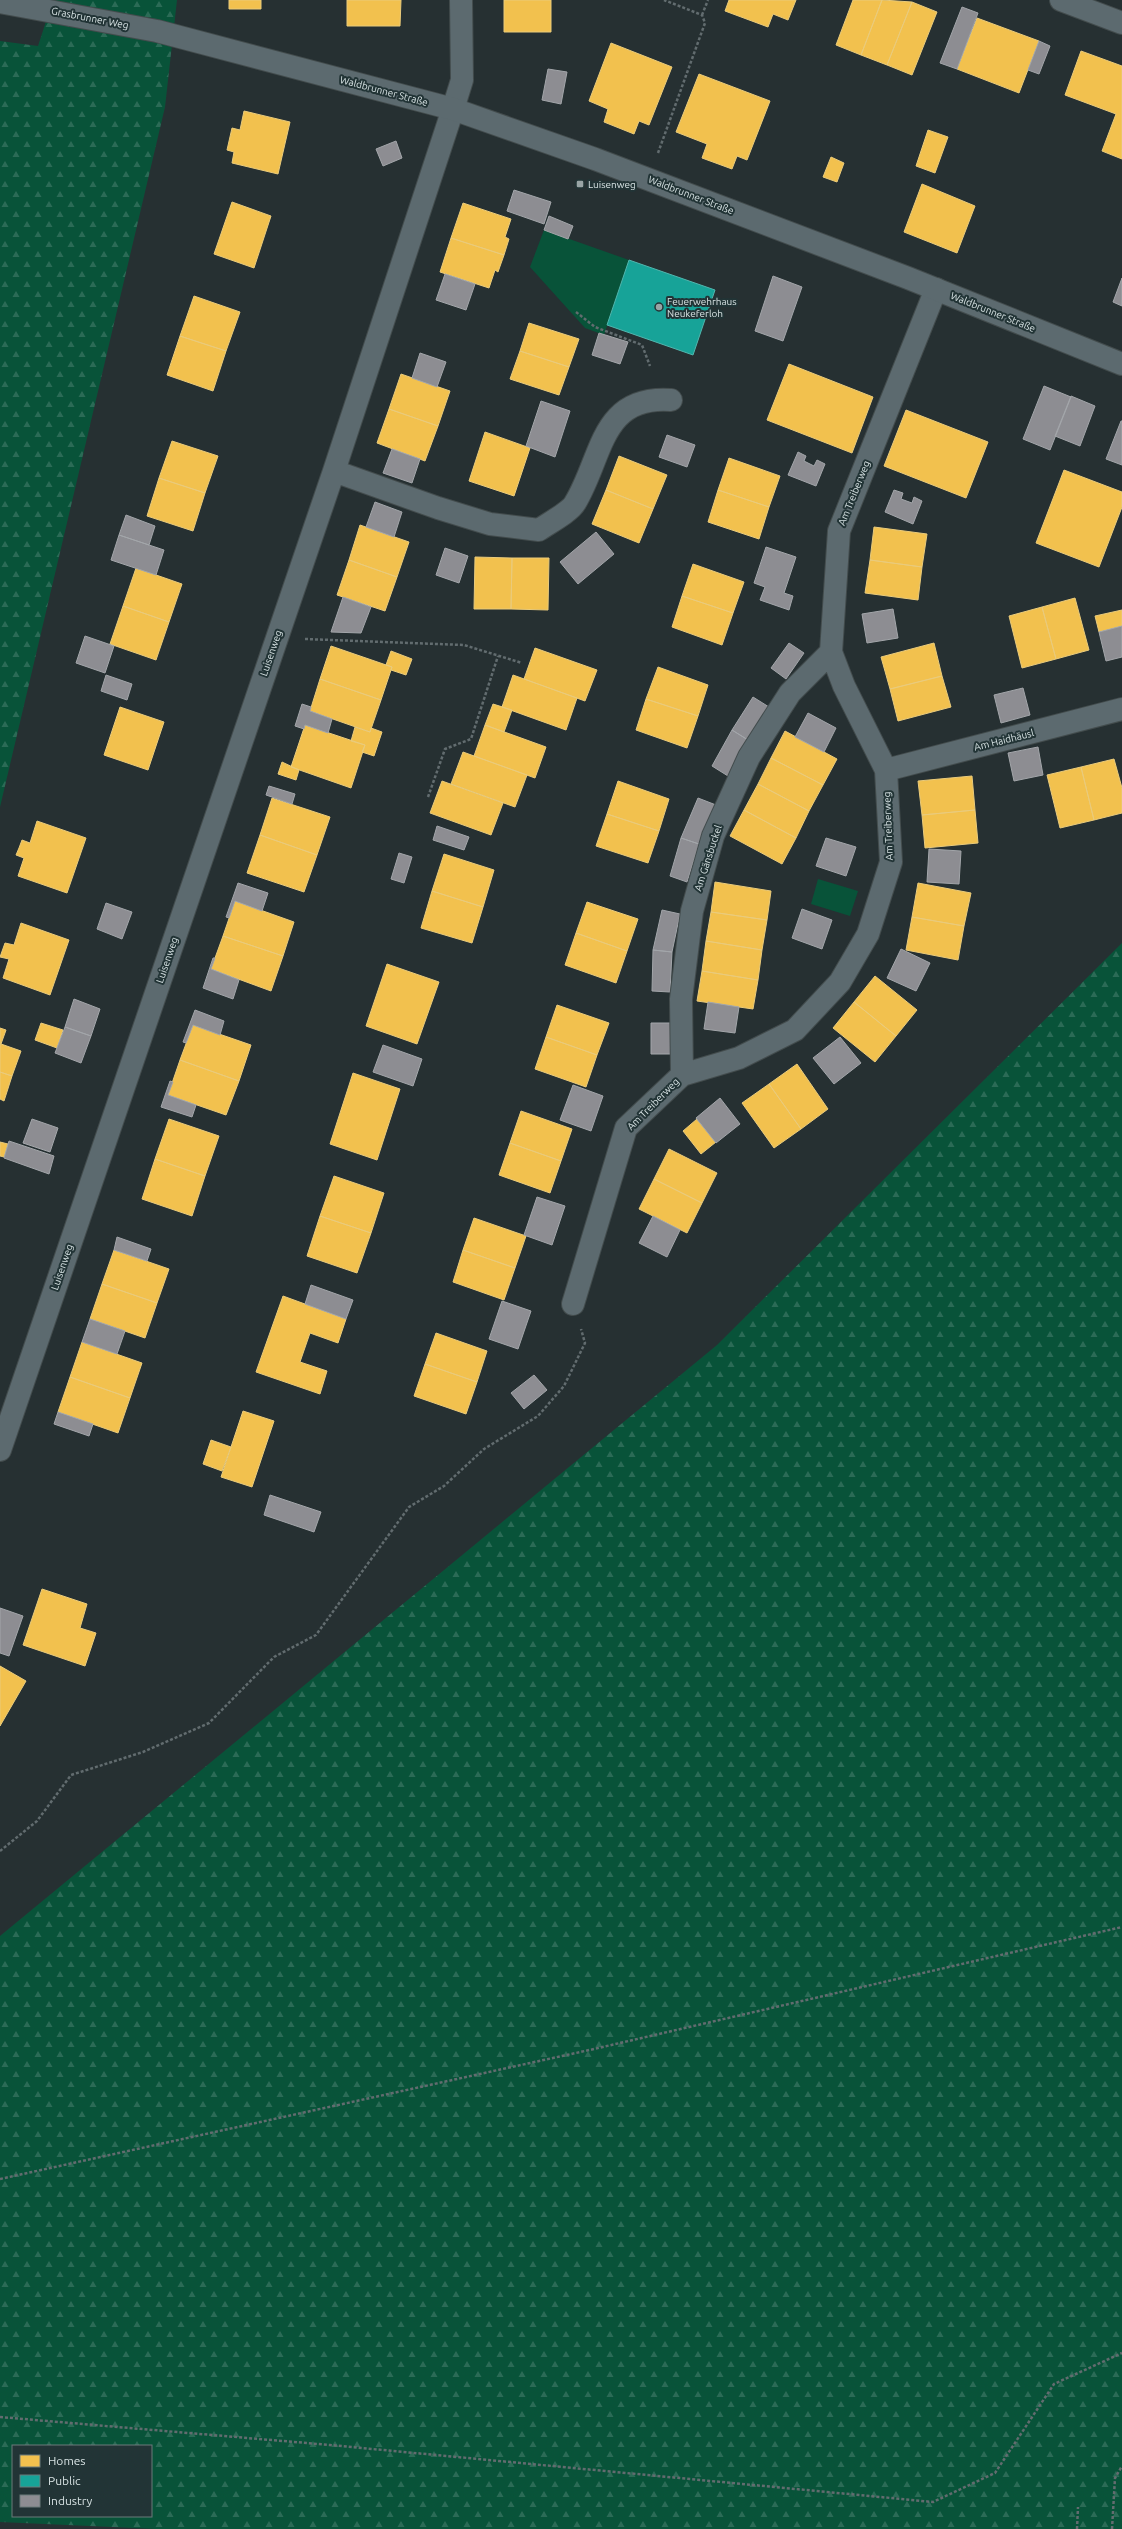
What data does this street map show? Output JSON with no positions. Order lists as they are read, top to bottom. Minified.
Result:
{"streets":{"street":["Grasbrunner Weg","Waldbrunner Straße","Am Treiberweg","Luisenweg","Am Haidhäusl","Am Gänsbuckel"]},"crossings":[["Grasbrunner Weg","Waldbrunner Straße"],["Waldbrunner Straße","Am Treiberweg"],["Waldbrunner Straße","Luisenweg"],["Am Treiberweg","Am Haidhäusl"],["Am Treiberweg","Am Gänsbuckel"]],"places":{"transit":["Luisenweg"],"other":["Feuerwehrhaus Neukeferloh"]},"legend":["Homes","Public","Industry"]}
